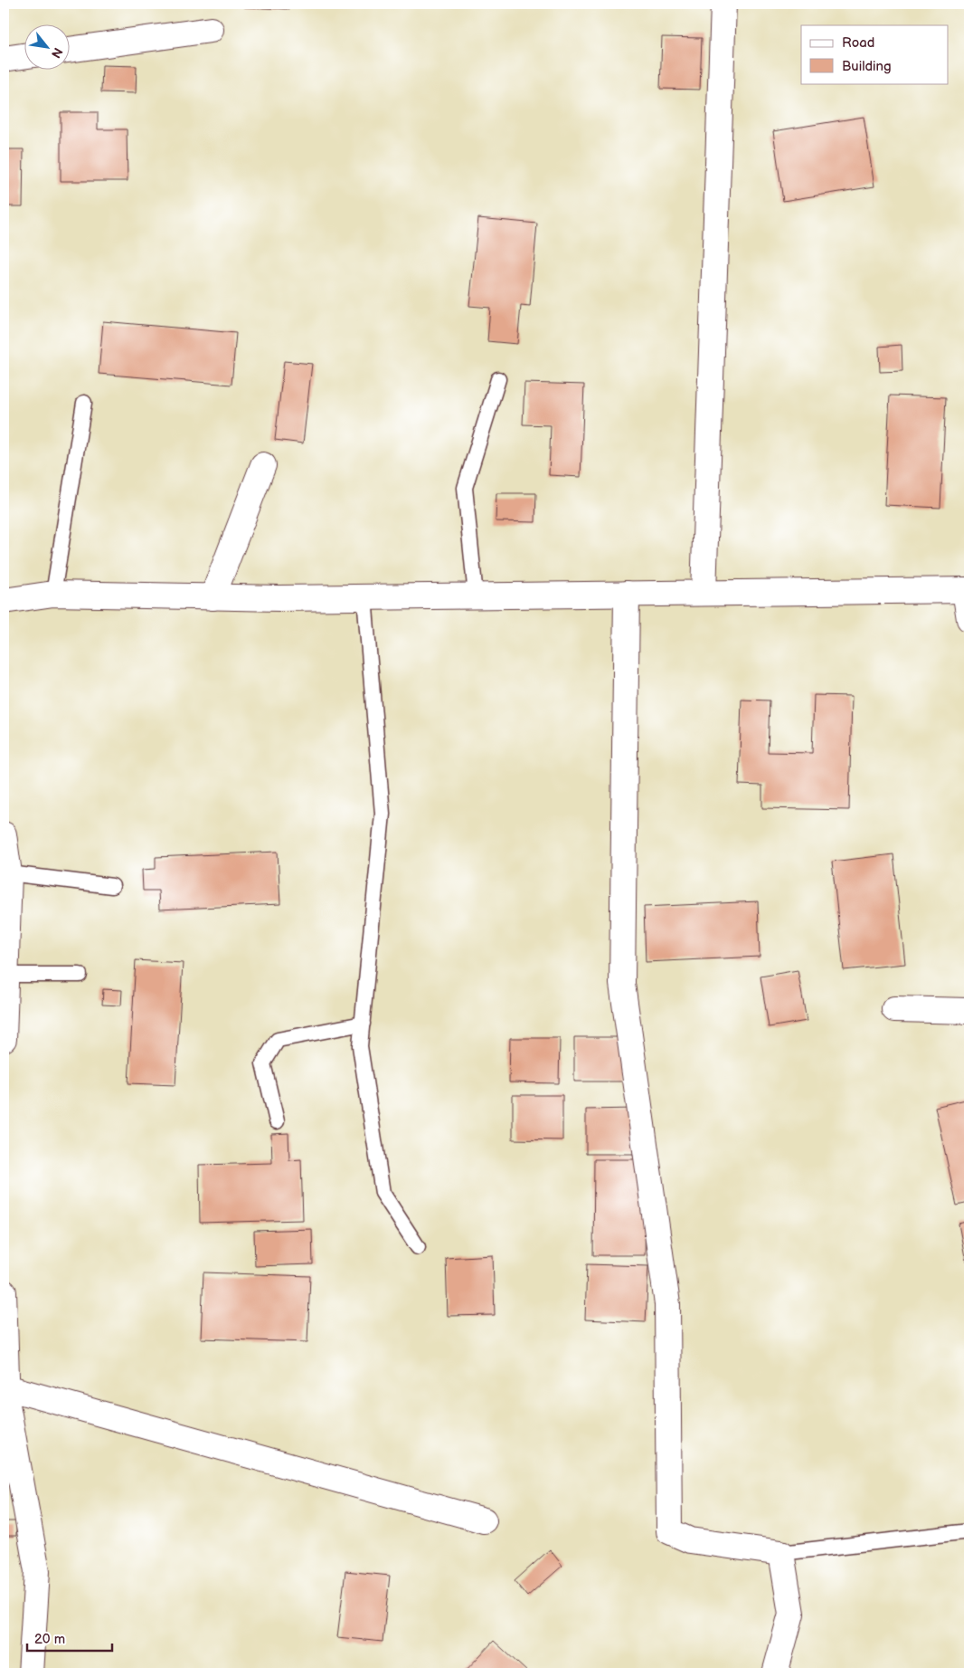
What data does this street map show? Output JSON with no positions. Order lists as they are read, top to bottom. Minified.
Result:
{"legend":["Road","Building"],"scale_bar":"20 m","north":"bottom right"}
